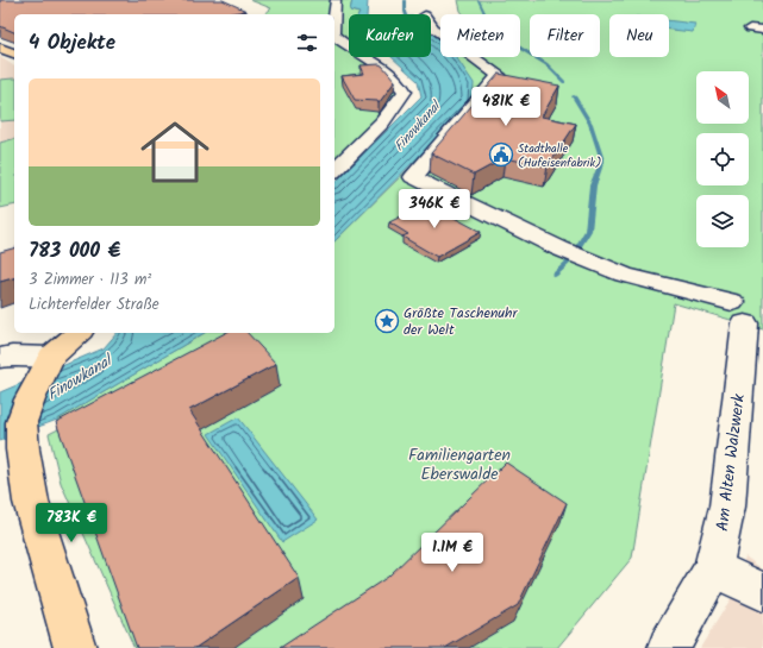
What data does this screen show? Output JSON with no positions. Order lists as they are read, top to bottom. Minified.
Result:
{"streets":{"lane":["Am Alten Walzwerk"]},"water":["Finowkanal"],"parks":["Familiengarten Eberswalde"],"places":{"public building":["Stadthalle (Hufeisenfabrik)"],"place":["Größte Taschenuhr der Welt"]},"north":"top left","page":{"chip":["Kaufen","Mieten","Filter","Neu"],"heading":"4 Objekte","list":[{"name":"783 000 €","note":"3 Zimmer · 113 m² · Lichterfelder Straße"}],"price":["481K €","346K €","783K €","1.1M €"]}}
